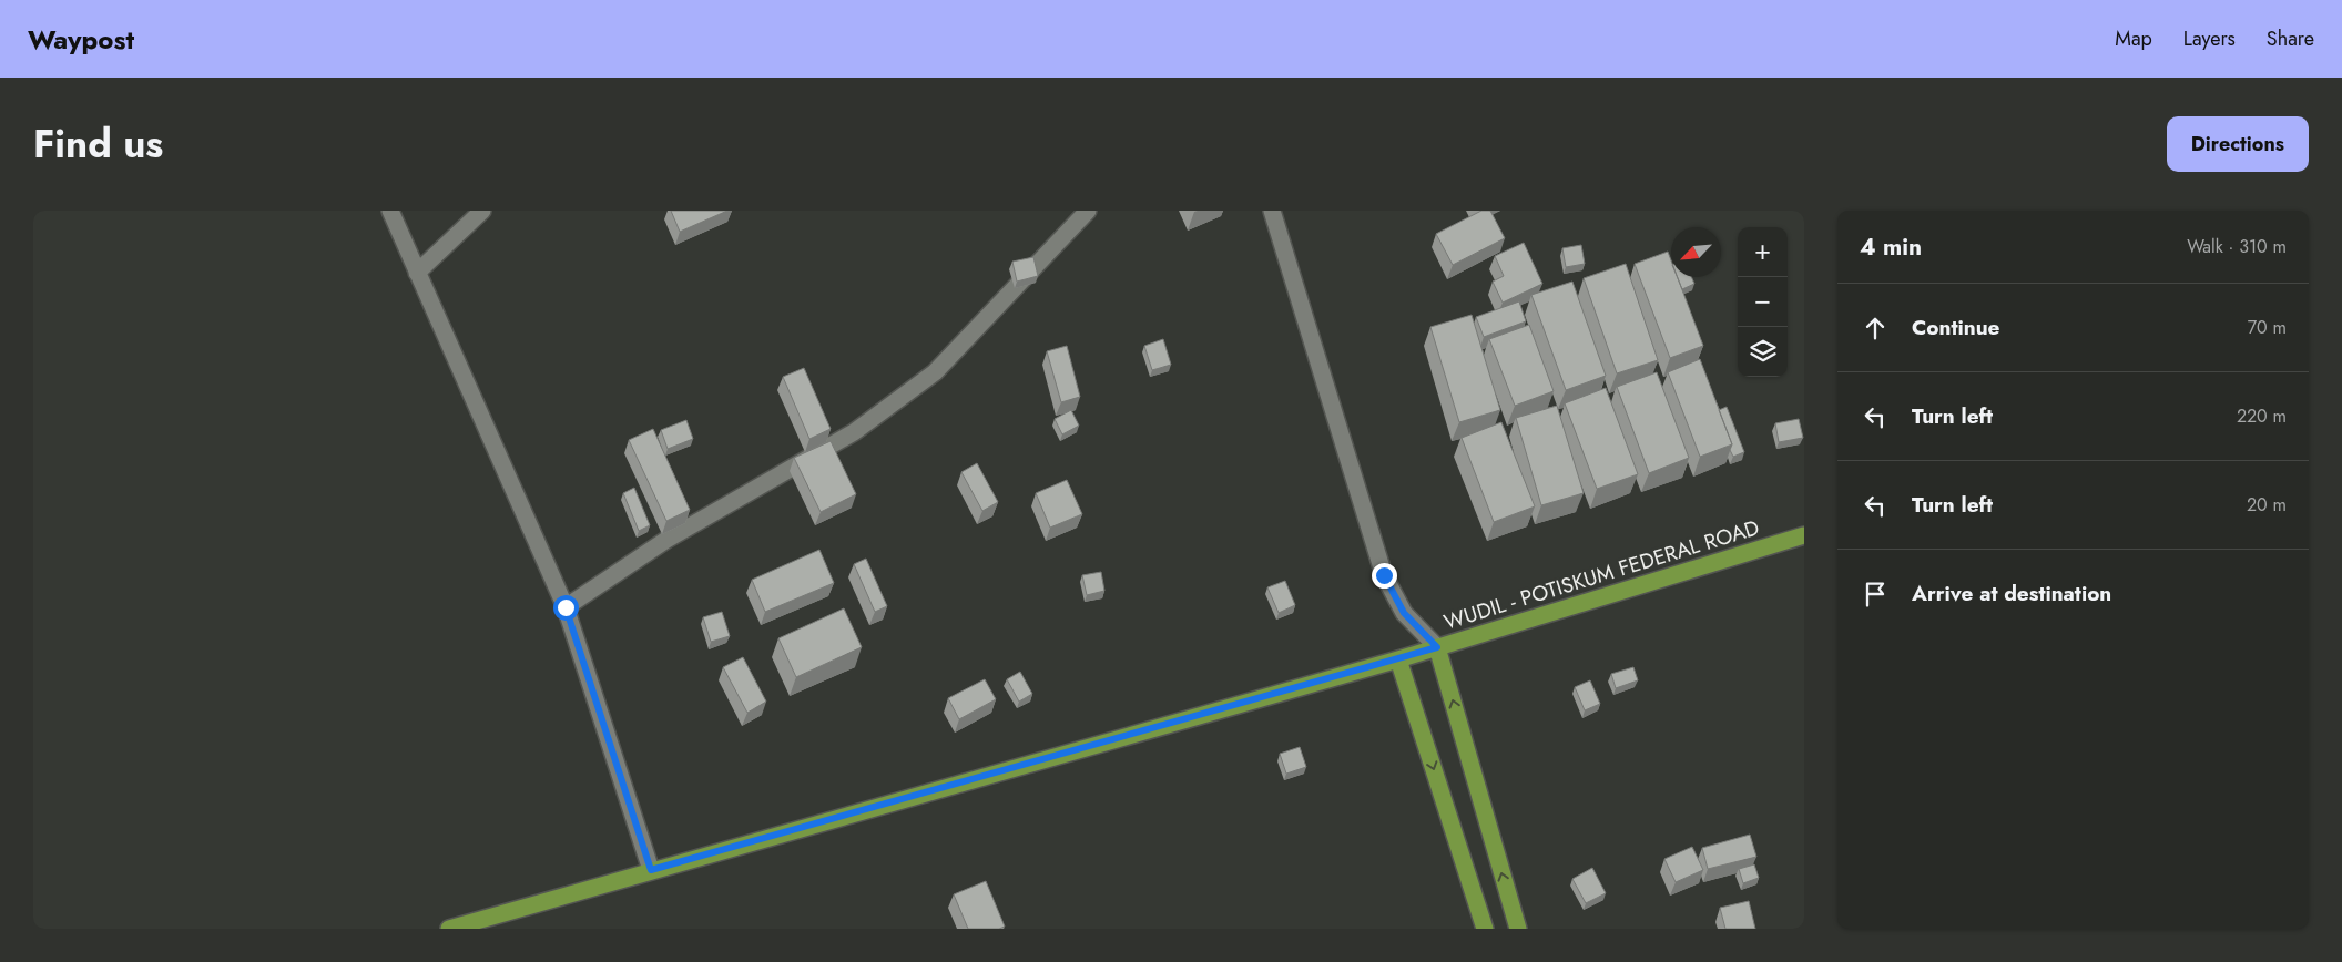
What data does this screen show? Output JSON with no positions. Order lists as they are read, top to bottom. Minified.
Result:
{"streets":{"main road":["WUDIL - POTISKUM FEDERAL ROAD"]},"north":"bottom left","page":{"header":"Waypost","nav":["Map","Layers","Share"],"title":"Find us","buttons":"Directions","heading":["4 min","Walk · 310 m"],"map_buttons":["+","−"],"list":[["Continue","70 m"],["Turn left","220 m"],["Turn left","20 m"],"Arrive at destination"]}}
